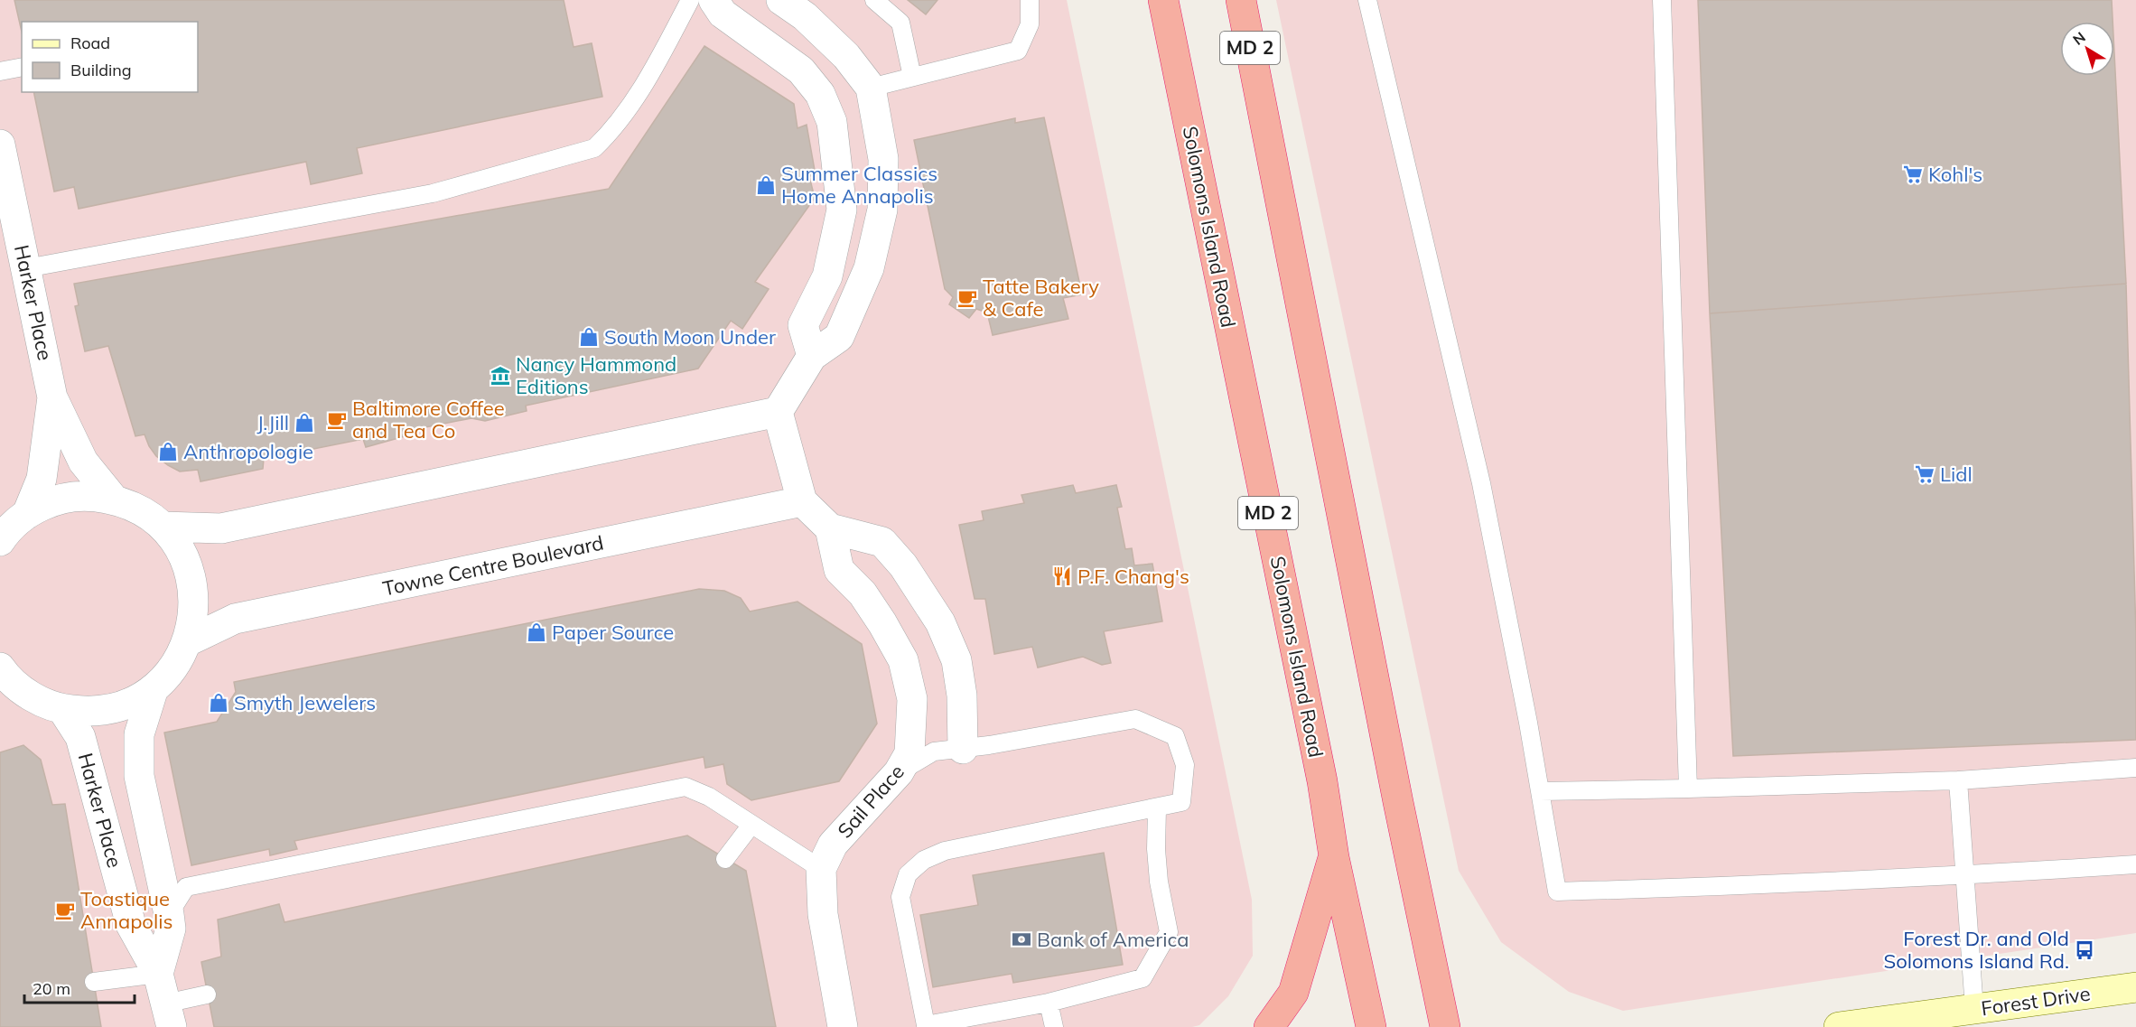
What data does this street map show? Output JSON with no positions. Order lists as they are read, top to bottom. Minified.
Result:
{"streets":{"highway":["MD 2","Solomons Island Road"],"main road":["Forest Drive"],"street":["Harker Place","Towne Centre Boulevard","Sail Place"]},"places":{"supermarket":["Kohl's","Lidl"],"shop":["Summer Classics Home Annapolis","South Moon Under","J.Jill","Anthropologie","Paper Source","Smyth Jewelers"],"cafe":["Tatte Bakery & Cafe","Baltimore Coffee and Tea Co","Toastique Annapolis"],"museum":["Nancy Hammond Editions"],"restaurant":["P.F. Chang's"],"bank":["Bank of America"],"bus stop":["Forest Dr. and Old Solomons Island Rd."]},"legend":["Road","Building"],"scale_bar":"20 m","north":"top left"}
